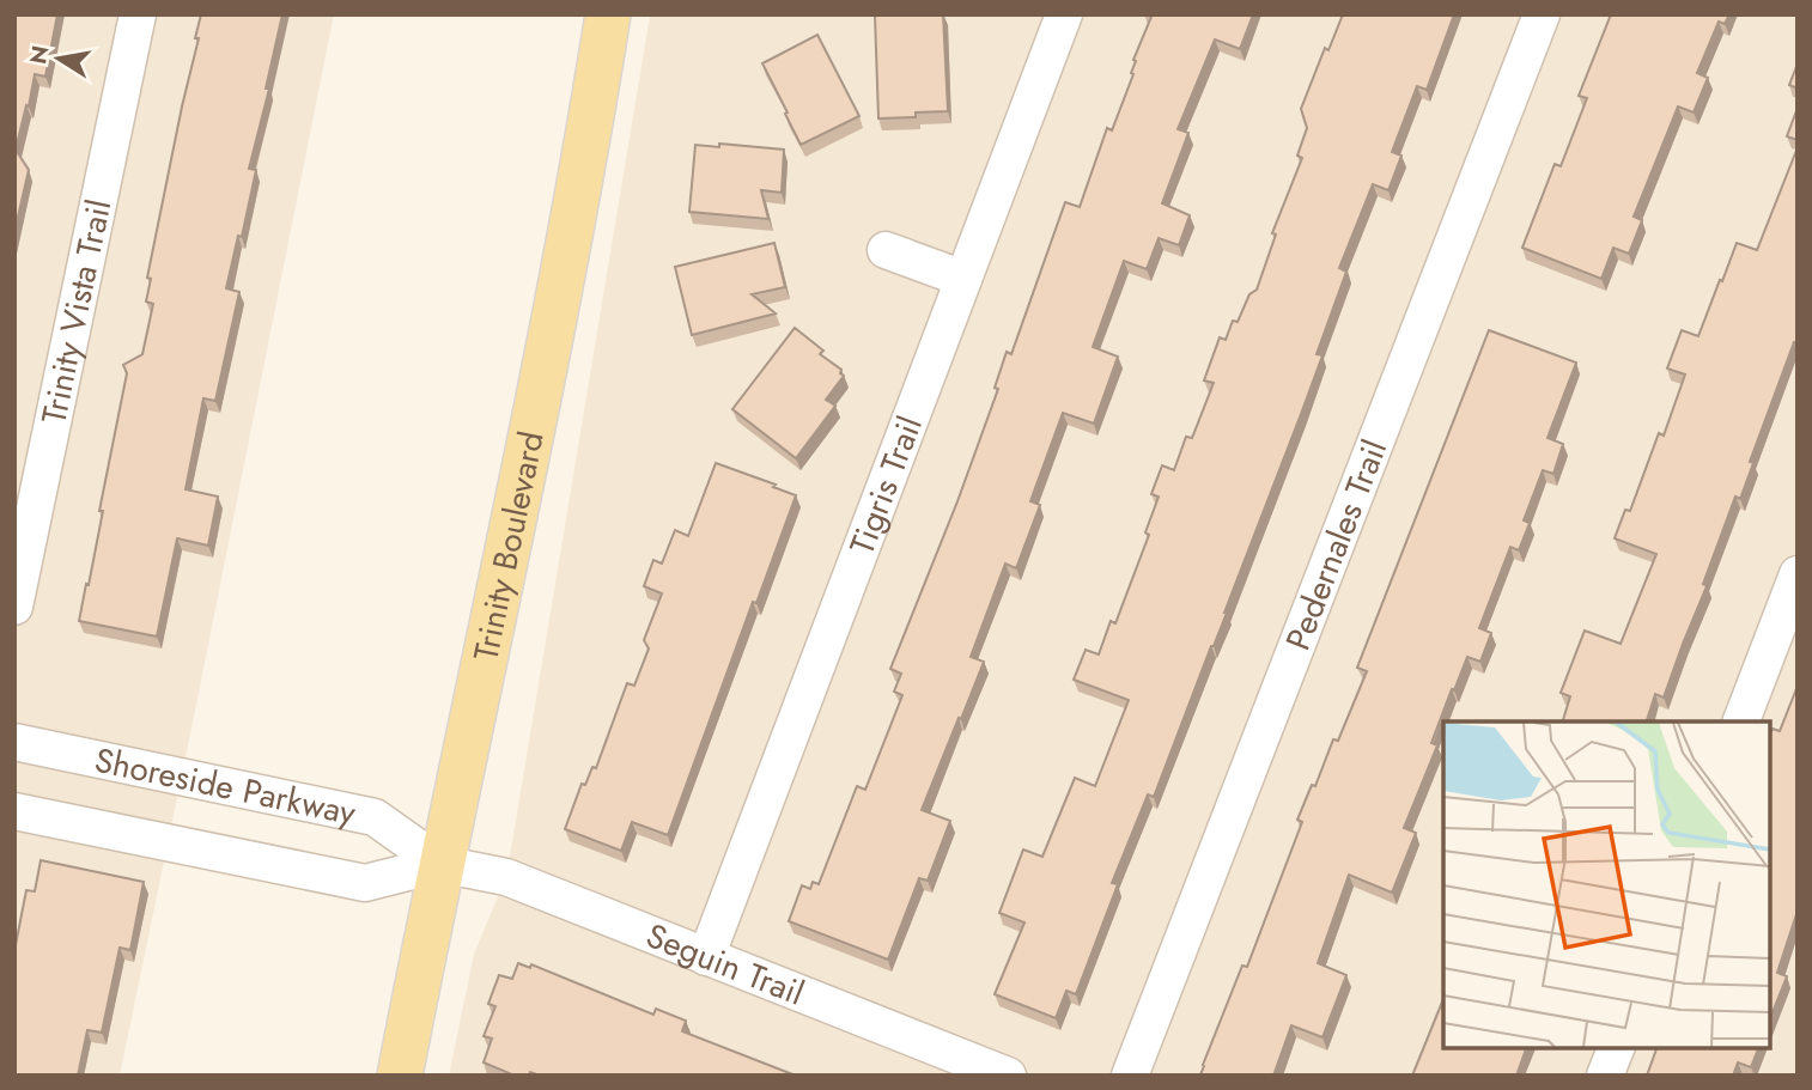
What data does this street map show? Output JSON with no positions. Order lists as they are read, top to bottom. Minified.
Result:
{"streets":{"main road":["Trinity Boulevard"],"street":["Trinity Vista Trail","Tigris Trail","Pedernales Trail","Shoreside Parkway","Seguin Trail"]},"crossings":[["Tigris Trail","Seguin Trail"],["Trinity Boulevard","Shoreside Parkway"],["Trinity Boulevard","Seguin Trail"],["Shoreside Parkway","Seguin Trail"]],"north":"left"}
